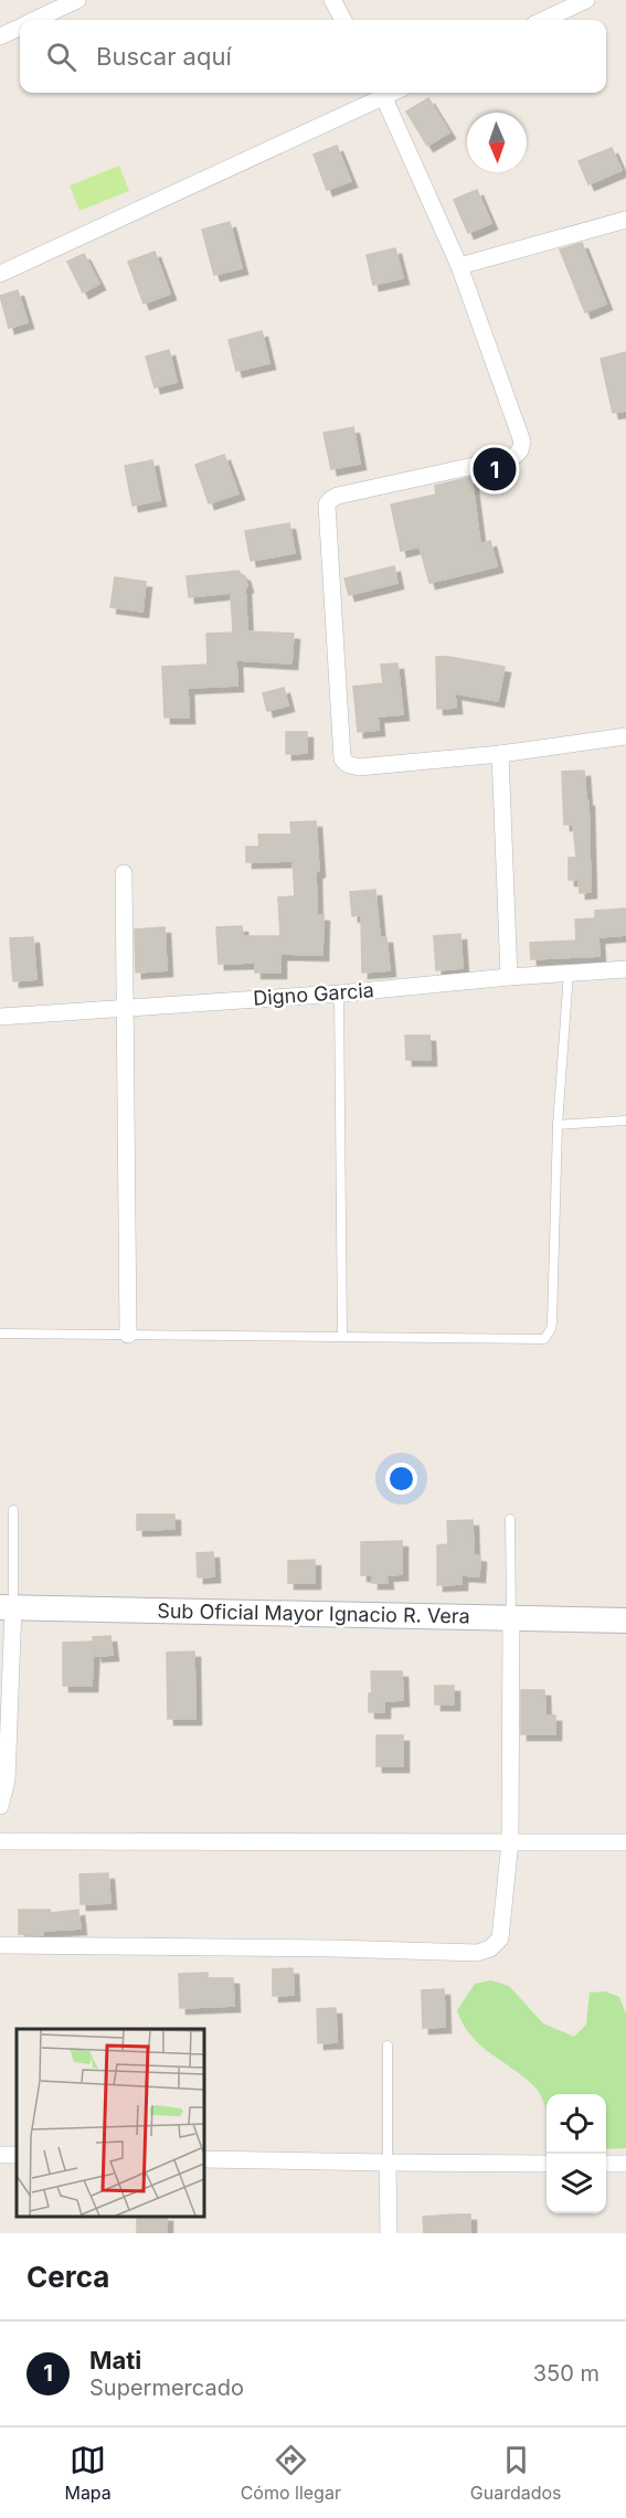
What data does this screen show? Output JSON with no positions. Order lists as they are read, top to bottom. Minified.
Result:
{"streets":{"street":["Digno Garcia","Sub Oficial Mayor Ignacio R. Vera"]},"north":"bottom","page":{"search":"Buscar aquí","pins":"1","heading":"Cerca","list":[{"mark":"1","name":"Mati","note":"Supermercado","value":"350 m"}],"nav":["Mapa","Cómo llegar","Guardados"]}}
